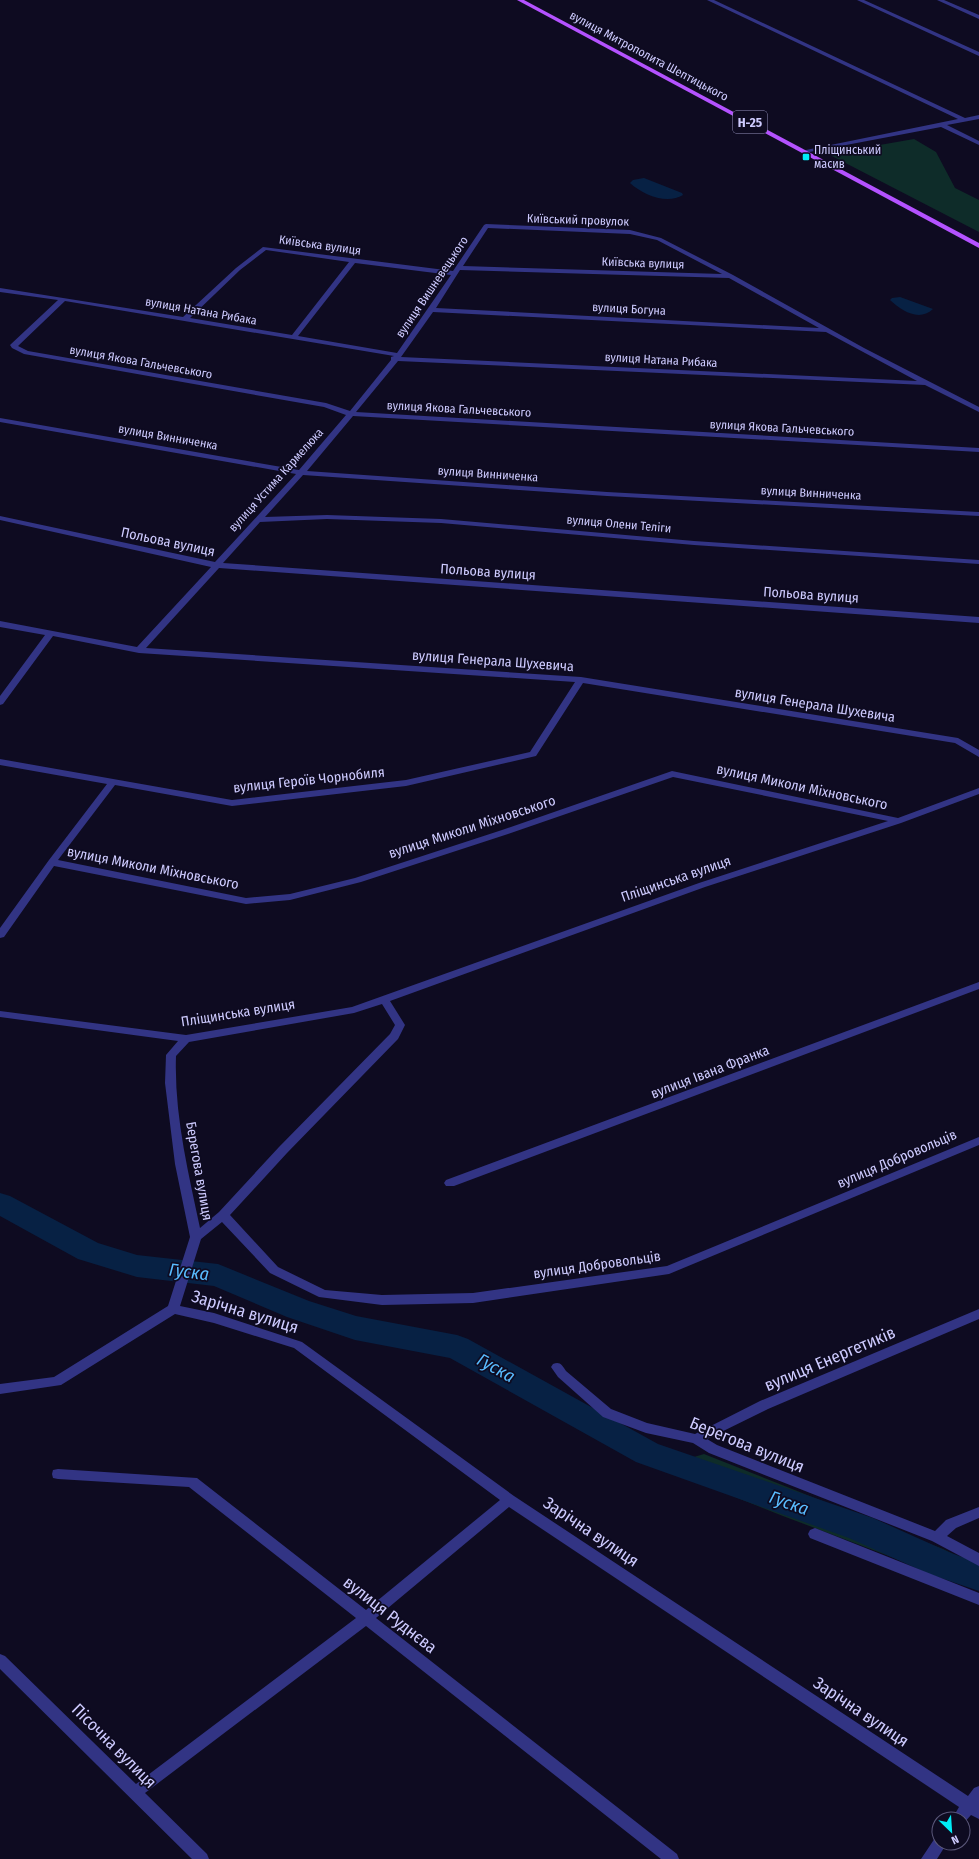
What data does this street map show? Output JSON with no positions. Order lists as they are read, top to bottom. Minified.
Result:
{"streets":{"main road":["вулиця Митрополита Шептицького","Н-25"],"street":["Київський провулок","Київська вулиця","вулиця Вишневецького","вулиця Богуна","вулиця Натана Рибака","вулиця Якова Гальчевського","вулиця Винниченка","вулиця Устима Кармелюка","вулиця Олени Теліги","Польова вулиця","вулиця Генерала Шухевича","вулиця Героїв Чорнобиля","вулиця Миколи Міхновського","Пліщинська вулиця","вулиця Івана Франка","вулиця Добровольців","Берегова вулиця","Зарічна вулиця","вулиця Енергетиків","вулиця Руднєва","Пісочна вулиця"]},"crossings":[["Київський провулок","Київська вулиця"],["Київський провулок","вулиця Вишневецького"],["Київський провулок","вулиця Богуна"],["Київський провулок","вулиця Натана Рибака"],["Київська вулиця","вулиця Вишневецького"],["Київська вулиця","вулиця Натана Рибака"],["вулиця Вишневецького","вулиця Богуна"],["вулиця Вишневецького","вулиця Натана Рибака"],["вулиця Вишневецького","вулиця Устима Кармелюка"],["вулиця Натана Рибака","вулиця Якова Гальчевського"],["вулиця Натана Рибака","вулиця Устима Кармелюка"],["вулиця Якова Гальчевського","вулиця Устима Кармелюка"],["вулиця Винниченка","вулиця Устима Кармелюка"],["вулиця Устима Кармелюка","вулиця Олени Теліги"],["вулиця Устима Кармелюка","Польова вулиця"],["вулиця Устима Кармелюка","вулиця Генерала Шухевича"],["вулиця Генерала Шухевича","вулиця Героїв Чорнобиля"],["вулиця Миколи Міхновського","Пліщинська вулиця"],["Пліщинська вулиця","Берегова вулиця"],["Берегова вулиця","Зарічна вулиця"],["Берегова вулиця","вулиця Енергетиків"]],"water":["Гуска"],"places":{"transit":["Пліщинський масив"]},"north":"bottom right"}
